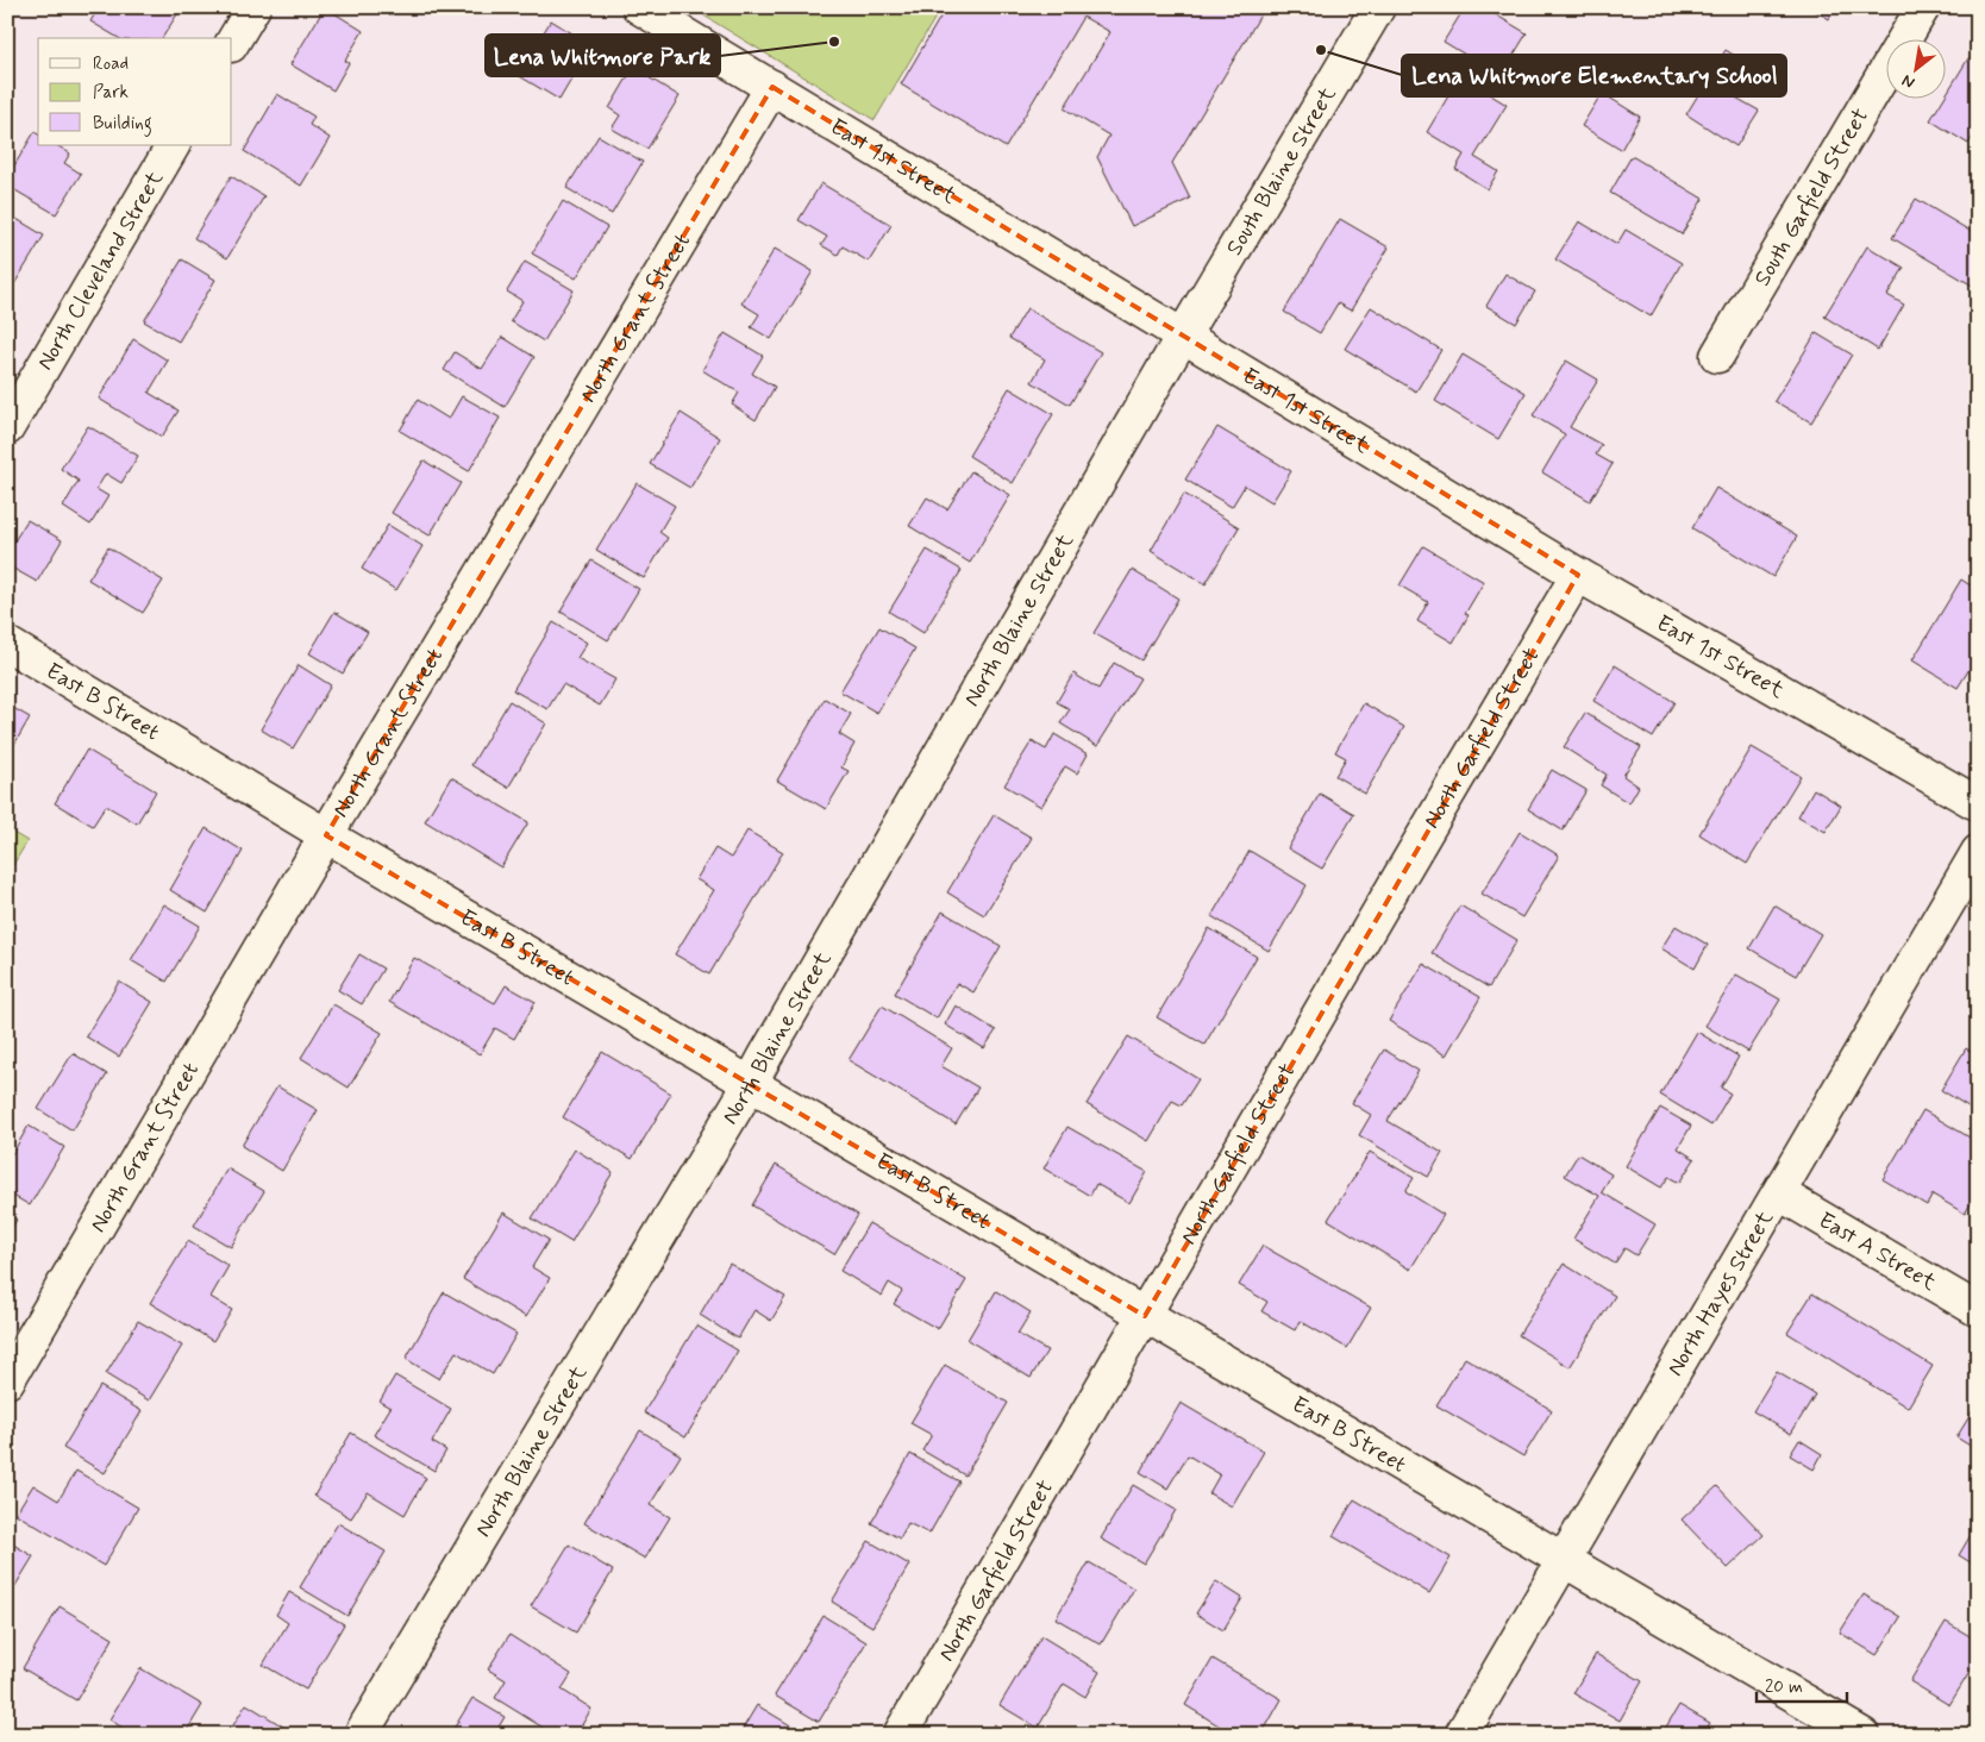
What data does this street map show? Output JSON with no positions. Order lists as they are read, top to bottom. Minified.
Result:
{"streets":{"street":["East 1st Street","South Blaine Street","South Garfield Street","North Cleveland Street","North Grant Street","North Blaine Street","East B Street","North Garfield Street","East A Street","North Hayes Street"]},"crossings":[["East 1st Street","South Blaine Street"],["East 1st Street","North Grant Street"],["East 1st Street","North Blaine Street"],["East 1st Street","North Garfield Street"],["South Blaine Street","North Blaine Street"],["North Grant Street","East B Street"],["North Blaine Street","East B Street"],["East B Street","North Garfield Street"],["East B Street","North Hayes Street"],["East A Street","North Hayes Street"]],"places":["Lena Whitmore Park","Lena Whitmore Elementary School"],"legend":["Road","Park","Building"],"scale_bar":"20 m","north":"bottom left"}
